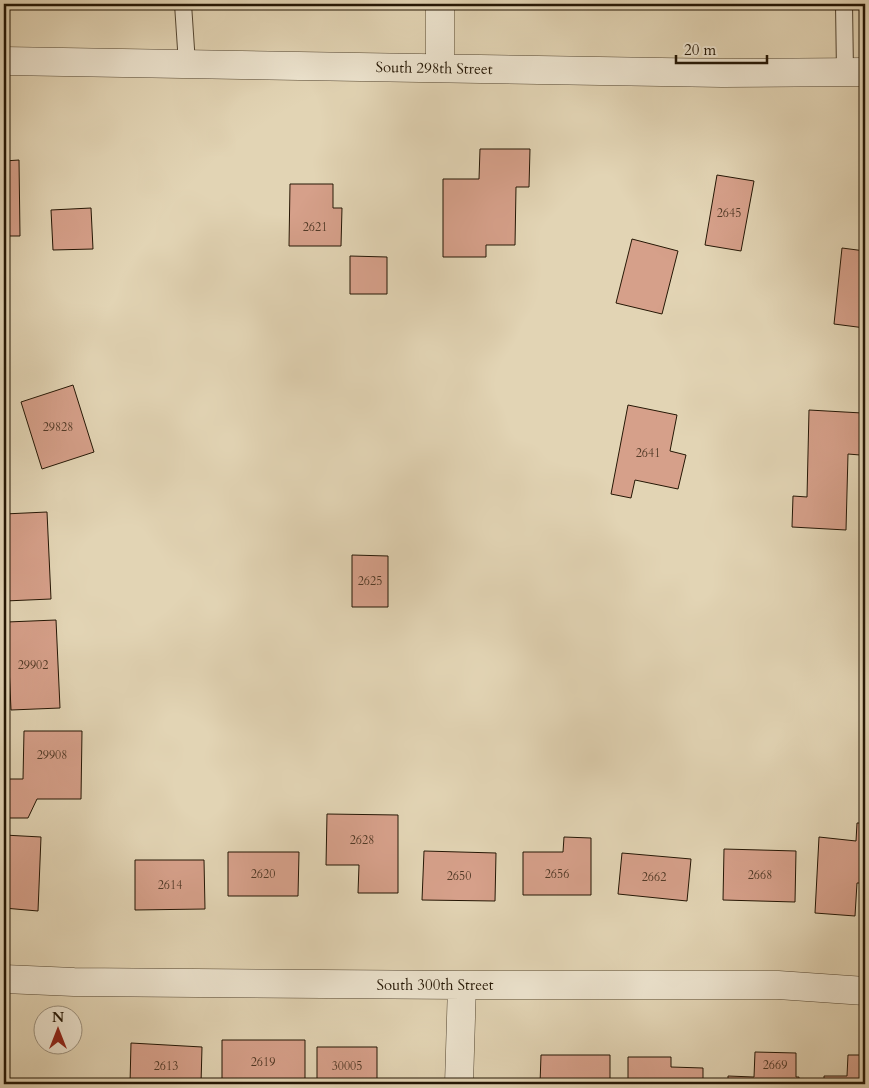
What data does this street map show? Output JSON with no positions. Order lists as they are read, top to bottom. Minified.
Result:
{"streets":{"street":["South 298th Street","South 300th Street"]},"house_numbers":["2645","2621","29828","2641","2625","29902","29908","2628","2620","2656","2668","2650","2662","2614","2619","2669","2613","30005"],"scale_bar":"20 m","north":"top"}
